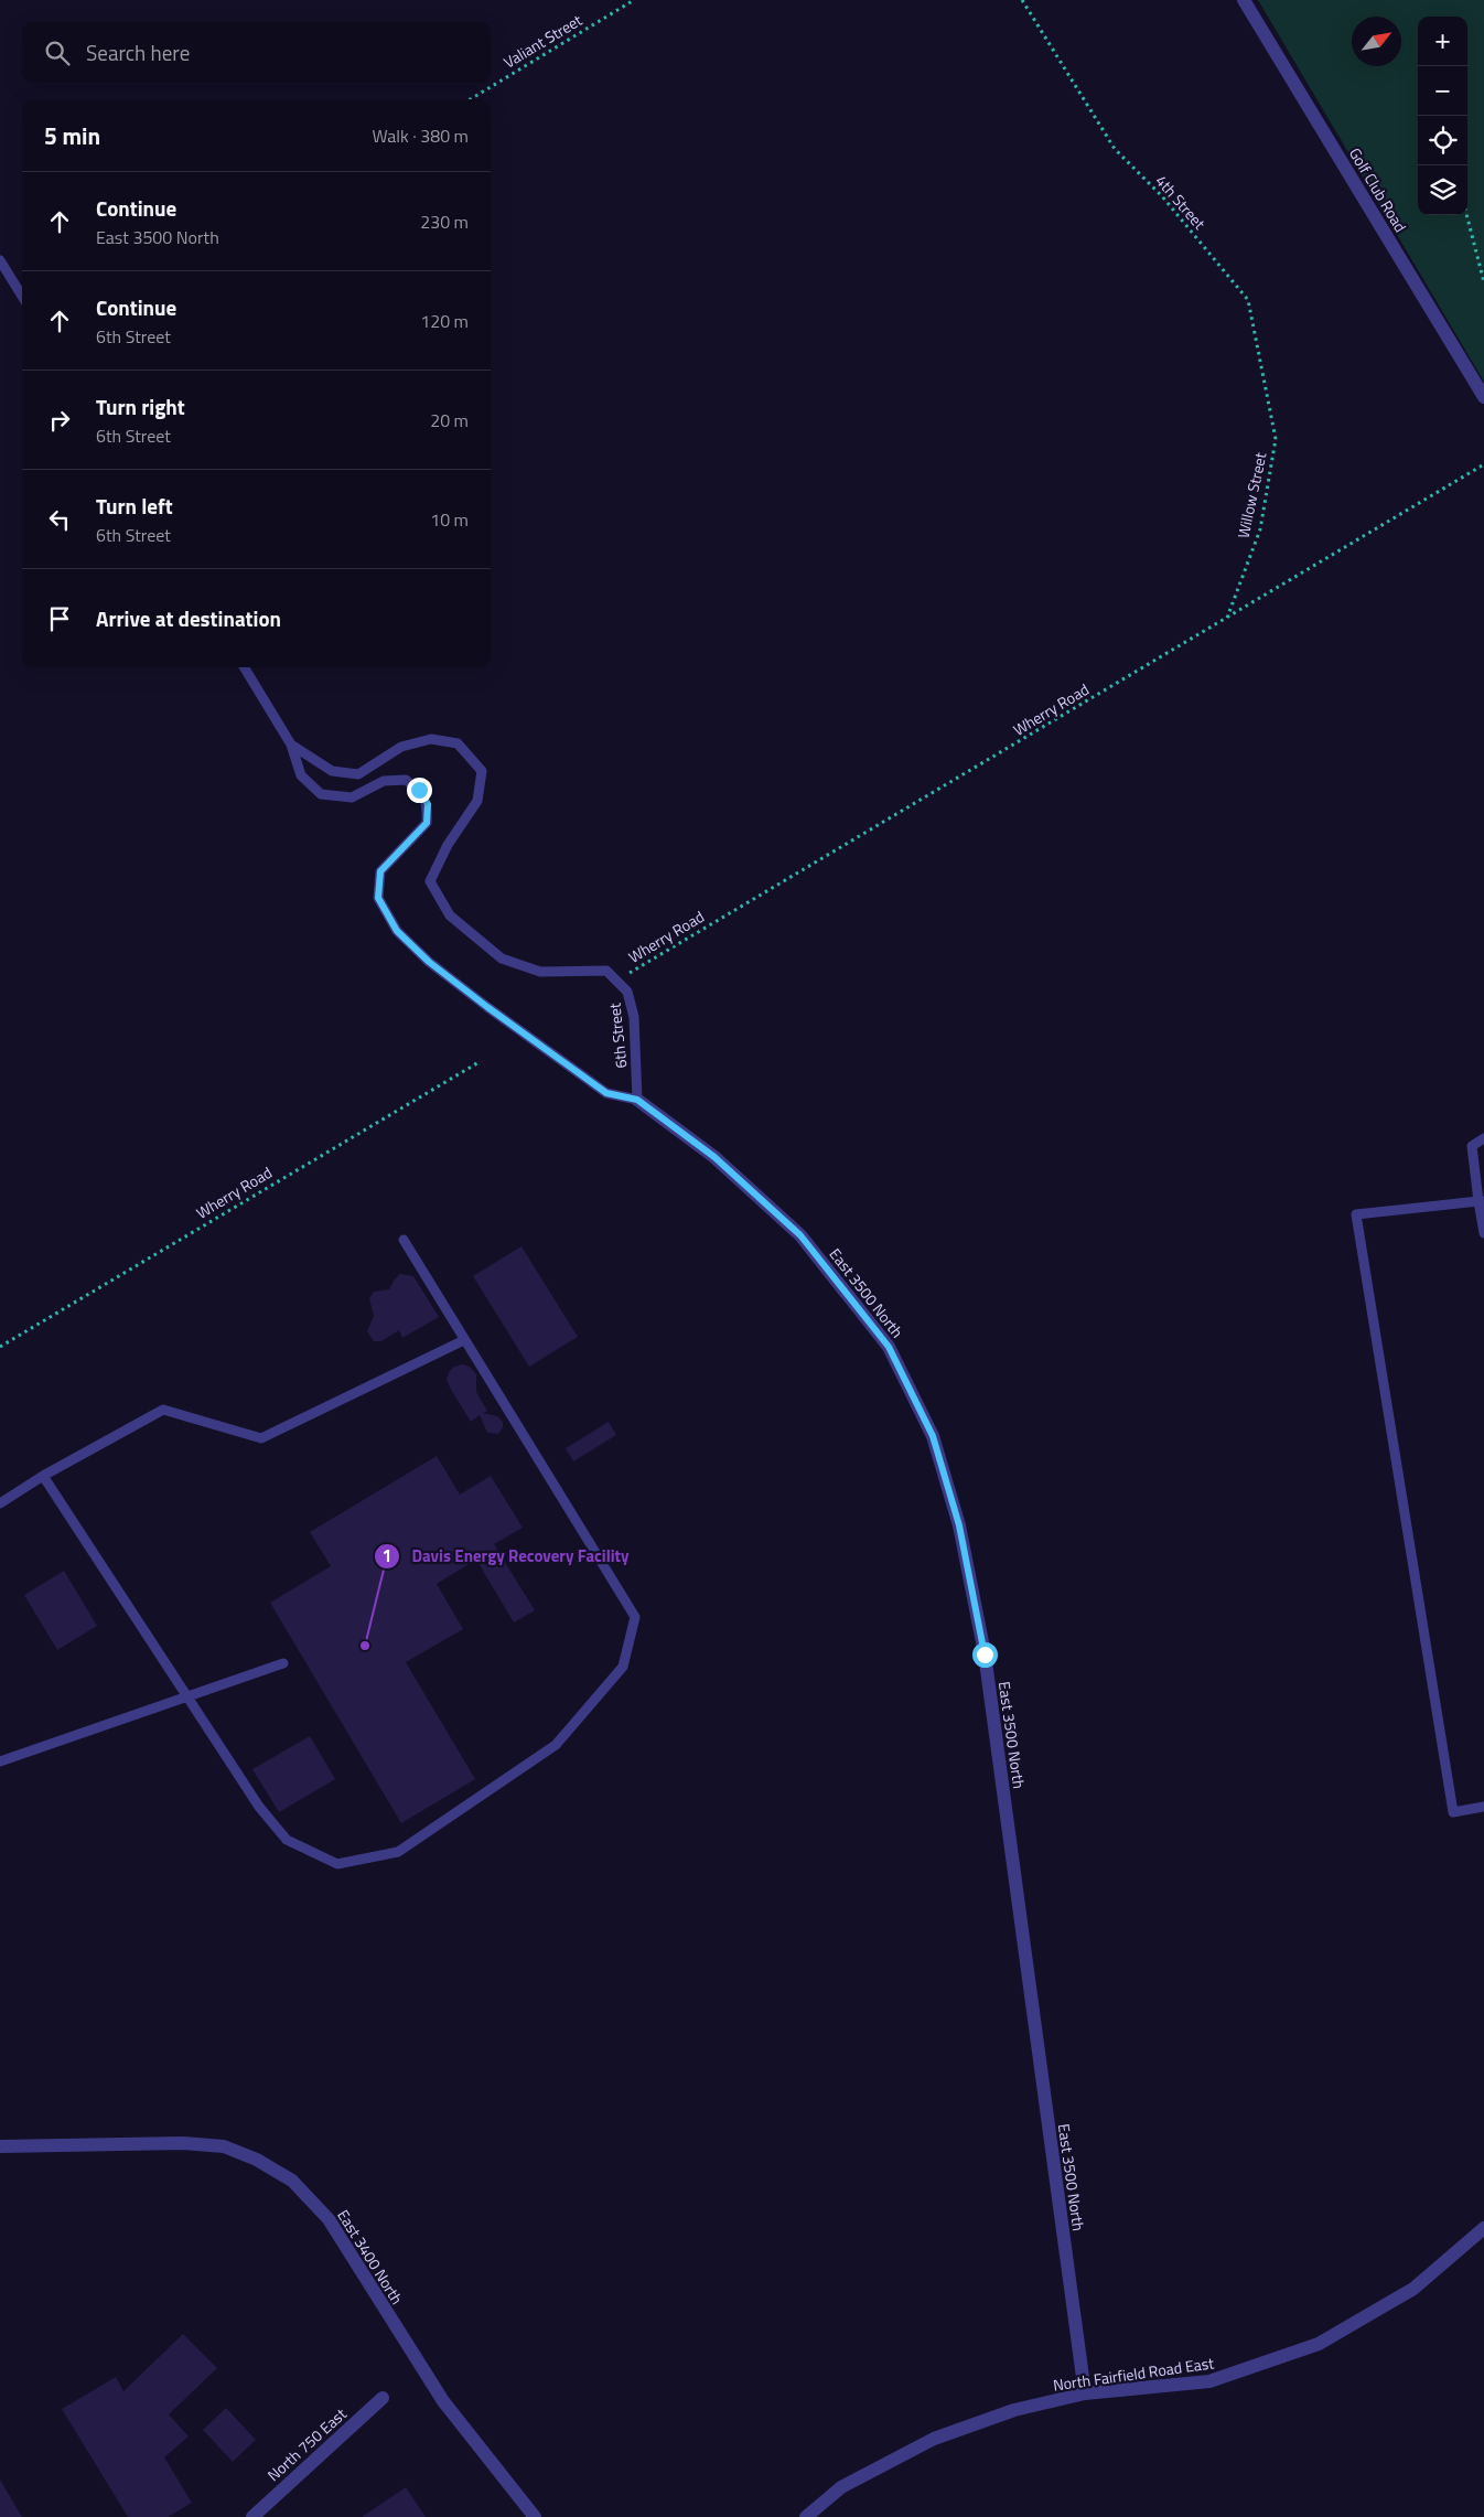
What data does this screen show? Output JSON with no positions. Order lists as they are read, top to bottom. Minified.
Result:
{"streets":{"street":["Golf Club Road","East 3500 North","East 3400 North","North Fairfield Road East","North 750 East"],"lane":["6th Street"],"path":["Valiant Street","4th Street","Willow Street","Wherry Road"]},"crossings":[["4th Street","Willow Street"],["Willow Street","Wherry Road"],["6th Street","East 3500 North"],["East 3500 North","North Fairfield Road East"]],"places":["Davis Energy Recovery Facility"],"north":"top right","page":{"map_buttons":["+","−"],"search":"Search here","heading":["5 min","Walk · 380 m"],"list":[["Continue","East 3500 North","230 m"],["Continue","6th Street","120 m"],["Turn right","6th Street","20 m"],["Turn left","6th Street","10 m"],"Arrive at destination"]}}
